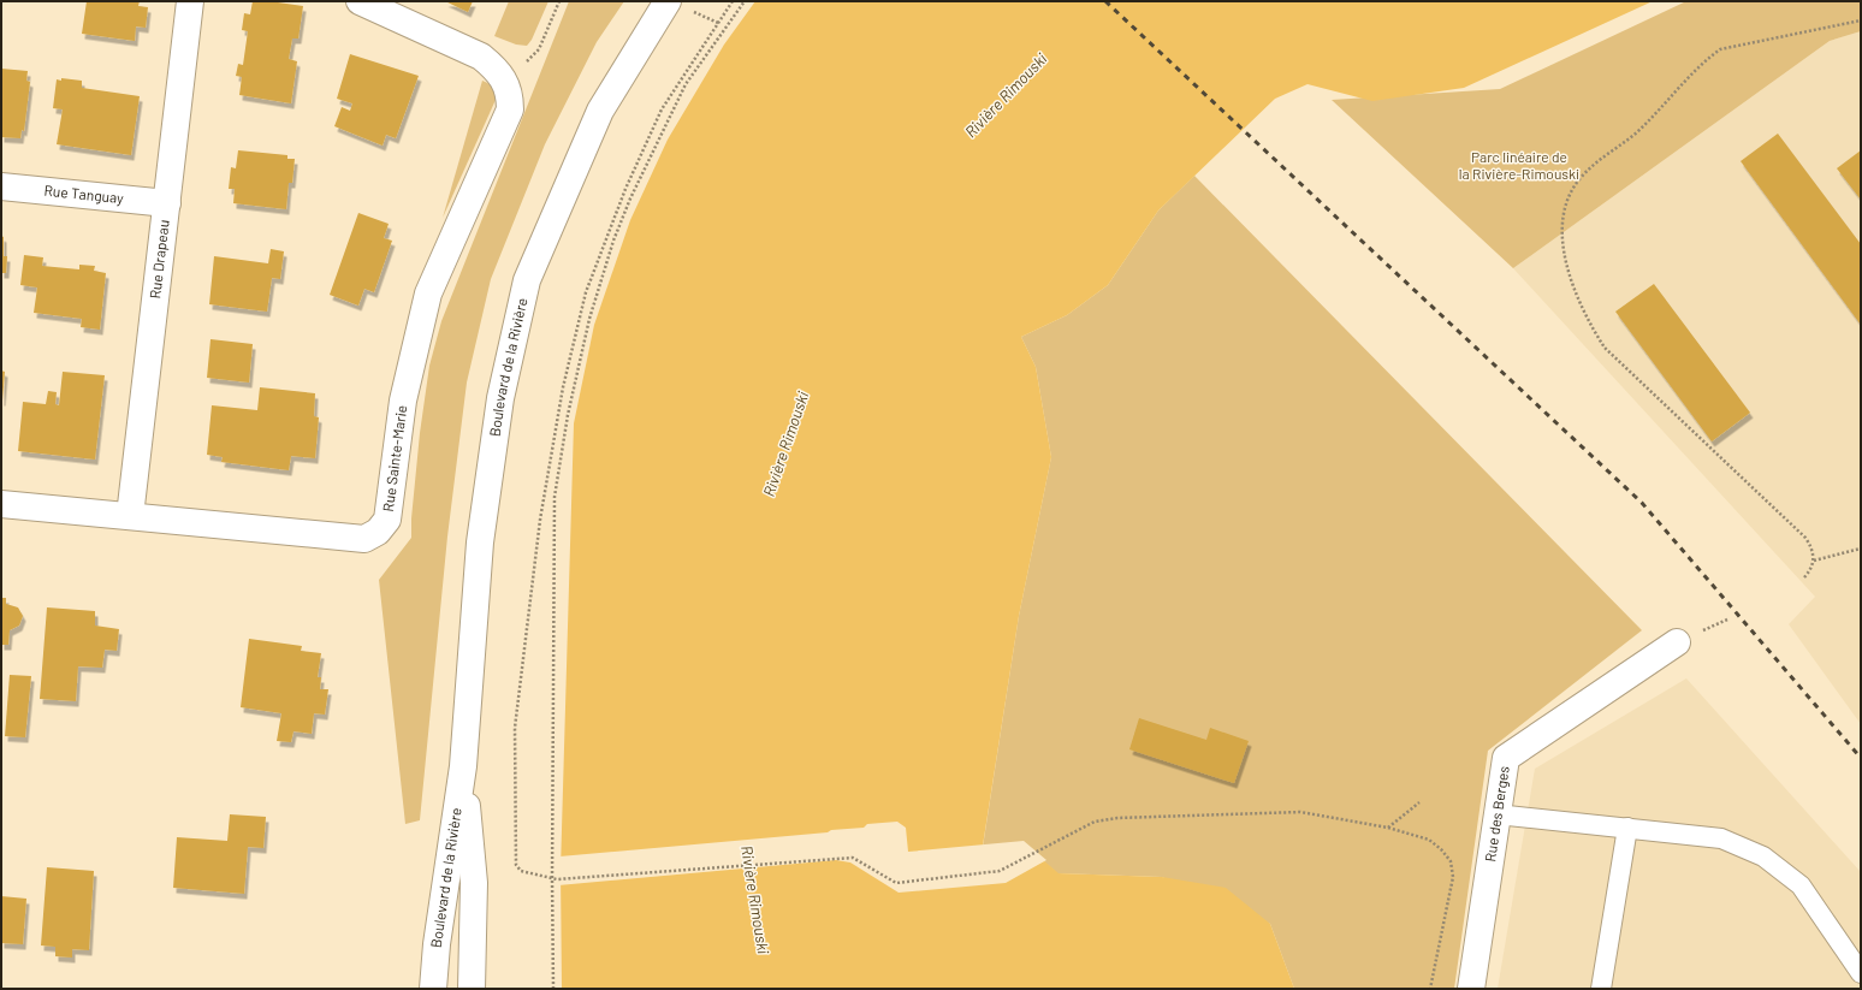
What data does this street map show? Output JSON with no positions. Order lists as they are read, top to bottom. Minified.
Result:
{"streets":{"street":["Rue Tanguay","Rue Drapeau","Boulevard de la Rivière","Rue Sainte-Marie","Rue des Berges"]},"crossings":[["Rue Tanguay","Rue Drapeau"],["Rue Drapeau","Rue Sainte-Marie"]],"water":["Rivière Rimouski"],"parks":["Parc linéaire de la Rivière-Rimouski"]}
